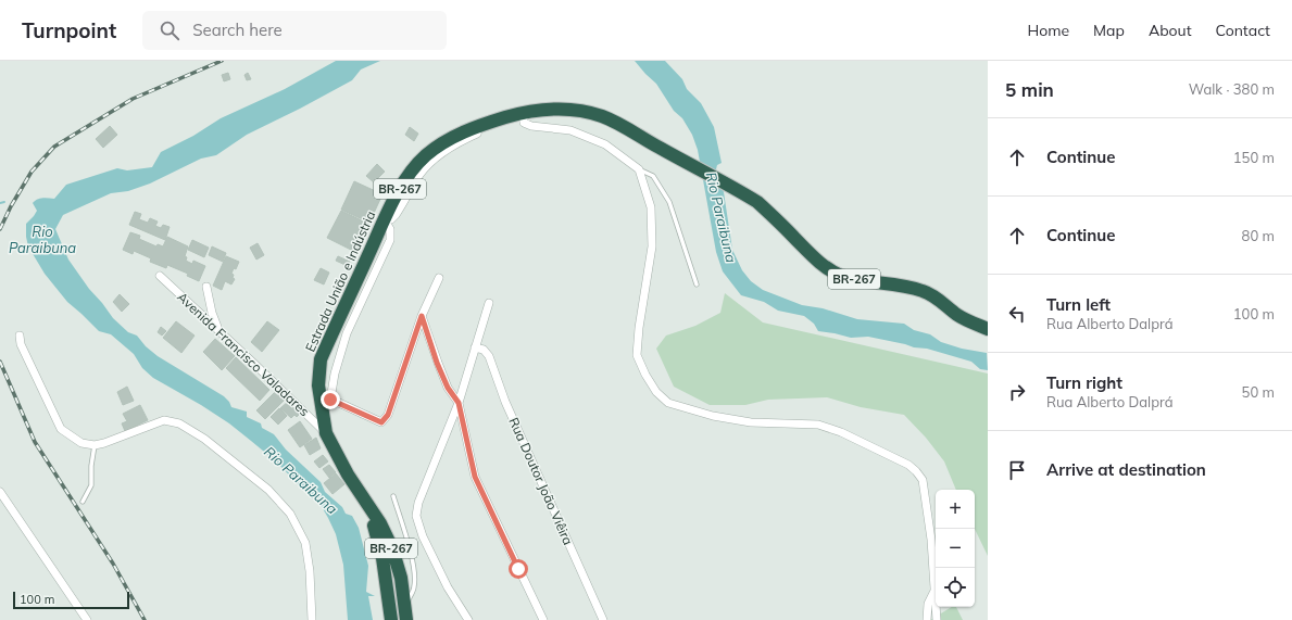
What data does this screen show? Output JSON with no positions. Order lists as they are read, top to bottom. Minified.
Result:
{"streets":{"highway":["BR-267","Estrada União e Indústria"],"street":["Avenida Francisco Valadares","Rua Doutor João Viêira"]},"crossings":[["BR-267","Estrada União e Indústria"],["Estrada União e Indústria","Avenida Francisco Valadares"]],"water":["Rio Paraibuna"],"scale_bar":"100 m","page":{"header":"Turnpoint","search":"Search here","nav":["Home","Map","About","Contact"],"heading":["5 min","Walk · 380 m"],"list":[["Continue","150 m"],["Continue","80 m"],["Turn left","Rua Alberto Dalprá","100 m"],["Turn right","Rua Alberto Dalprá","50 m"],"Arrive at destination"],"map_buttons":["+","−"],"scale":"100 m"}}
